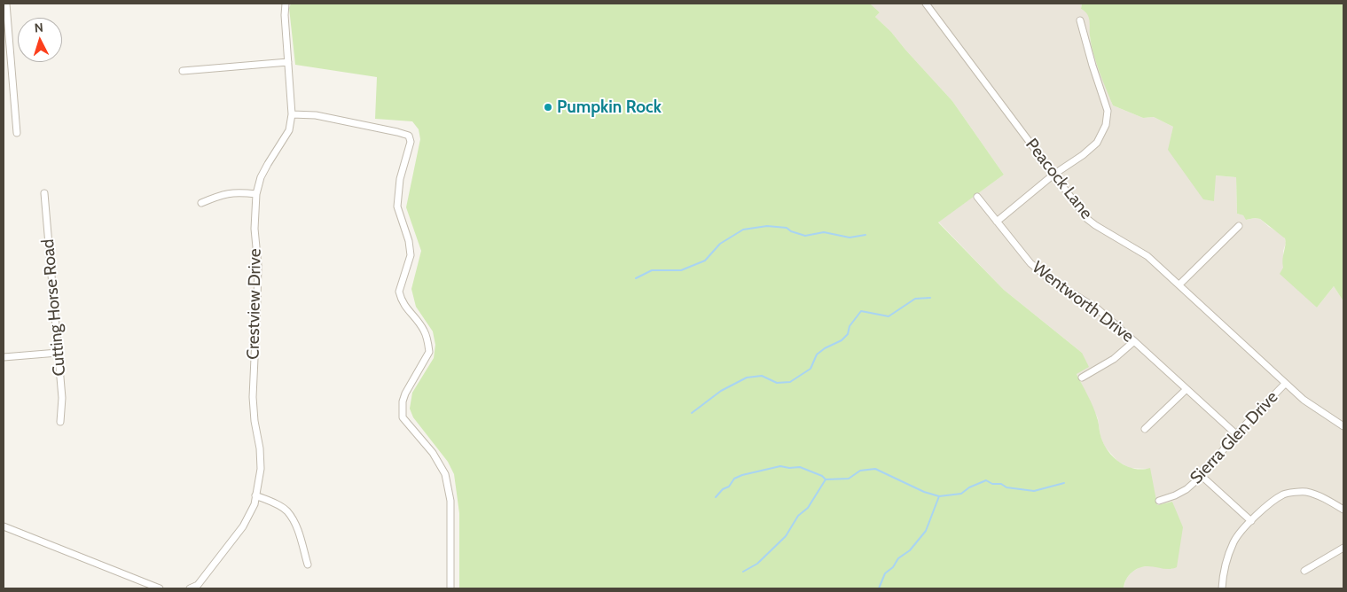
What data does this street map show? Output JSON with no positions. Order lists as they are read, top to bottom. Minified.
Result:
{"streets":{"street":["Peacock Lane","Wentworth Drive","Crestview Drive","Cutting Horse Road","Sierra Glen Drive"]},"crossings":[["Peacock Lane","Sierra Glen Drive"],["Wentworth Drive","Sierra Glen Drive"]],"places":["Pumpkin Rock"],"north":"top"}
